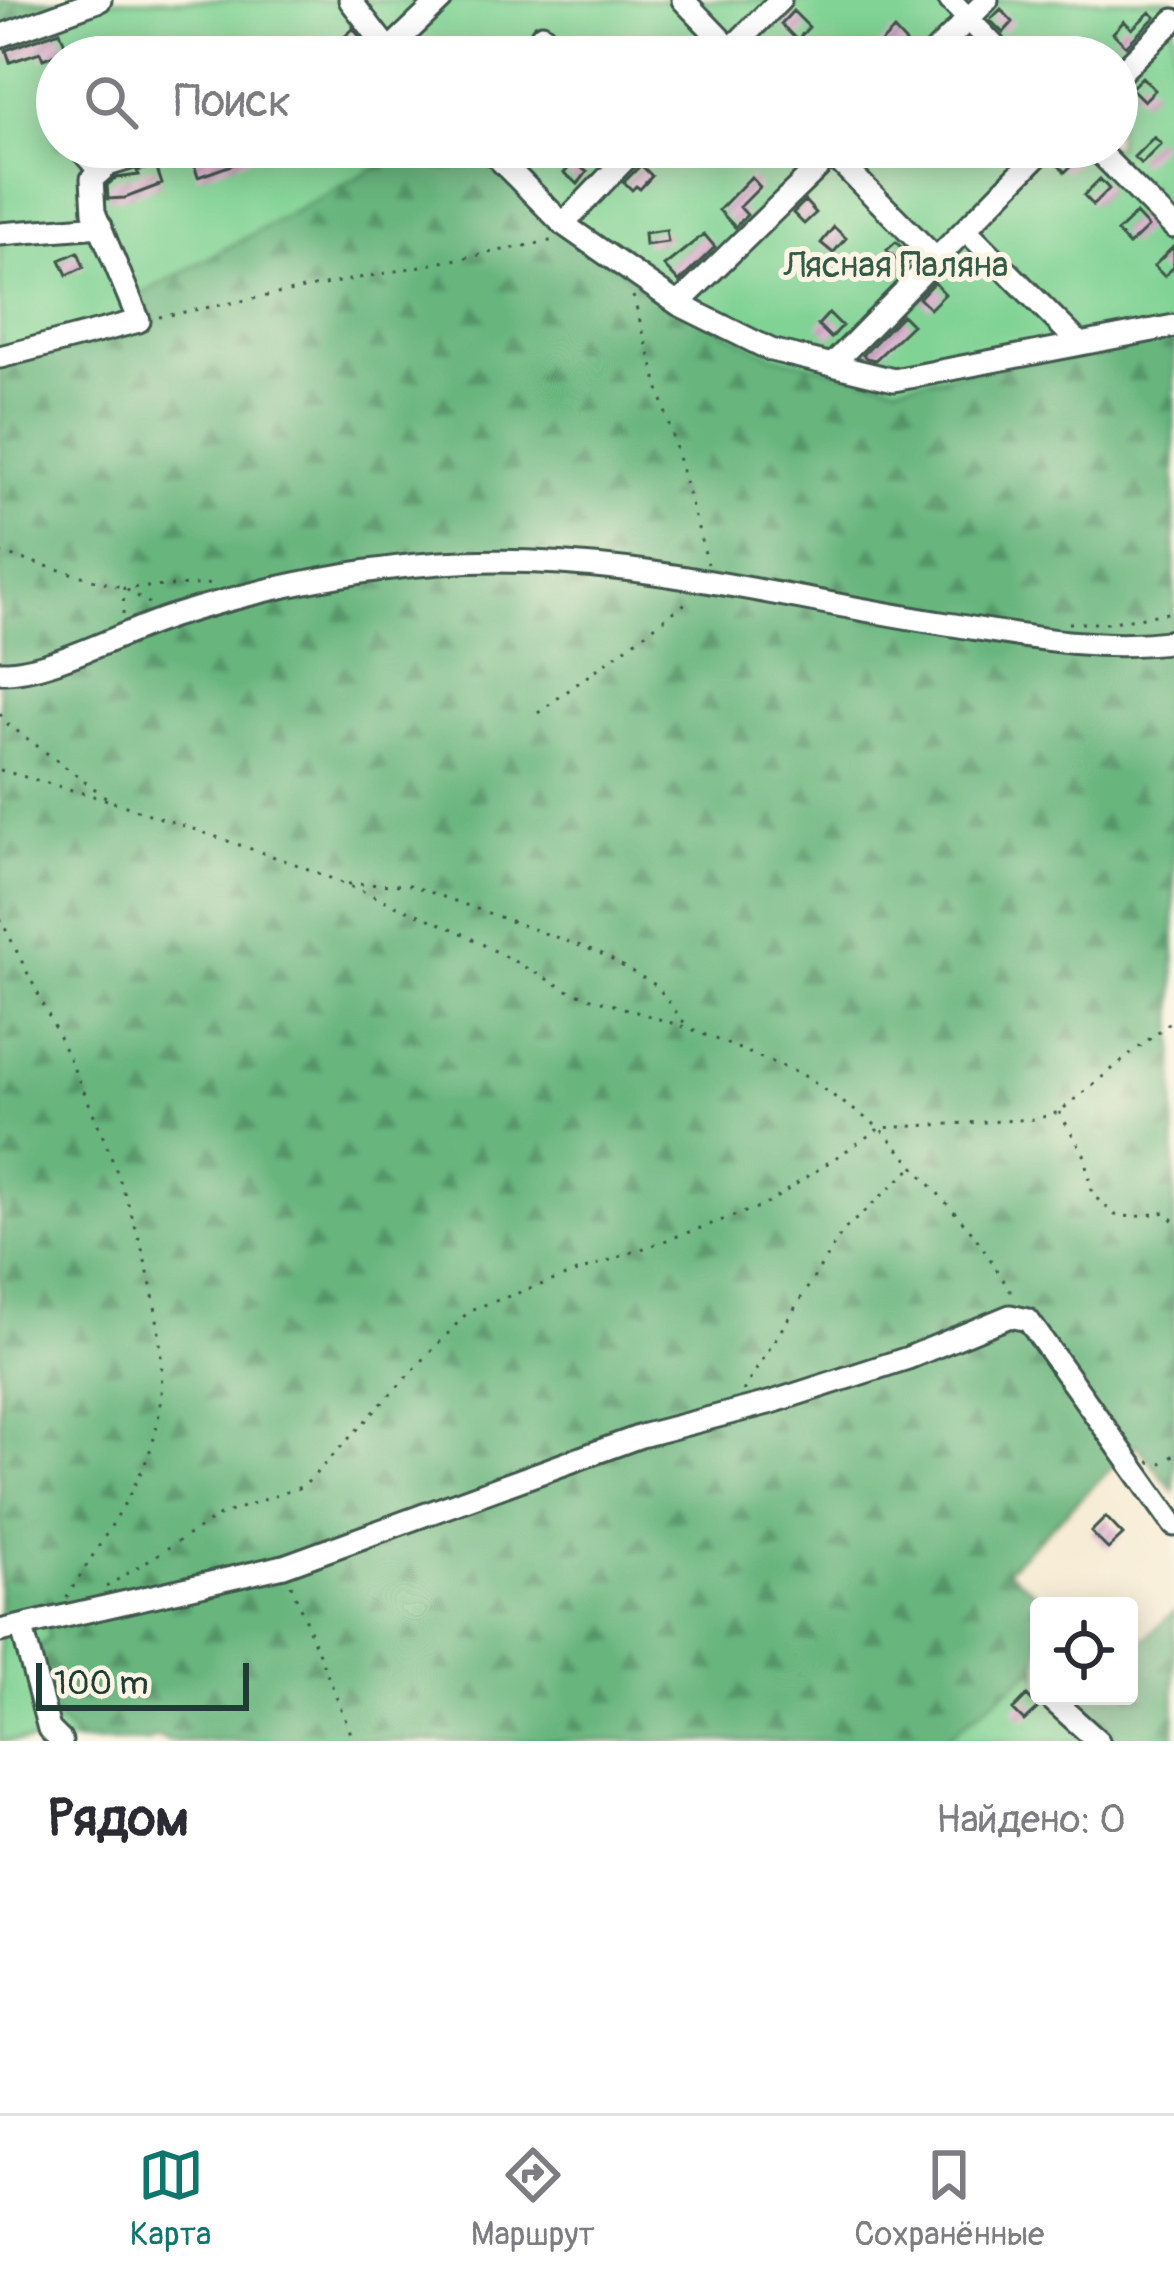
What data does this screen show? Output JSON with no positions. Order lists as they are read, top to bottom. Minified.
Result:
{"parks":["Лясная Паляна"],"scale_bar":"100 m","page":{"search":"Поиск","scale":"100 m","heading":["Рядом","Найдено: 0"],"nav":["Карта","Маршрут","Сохранённые"]}}
